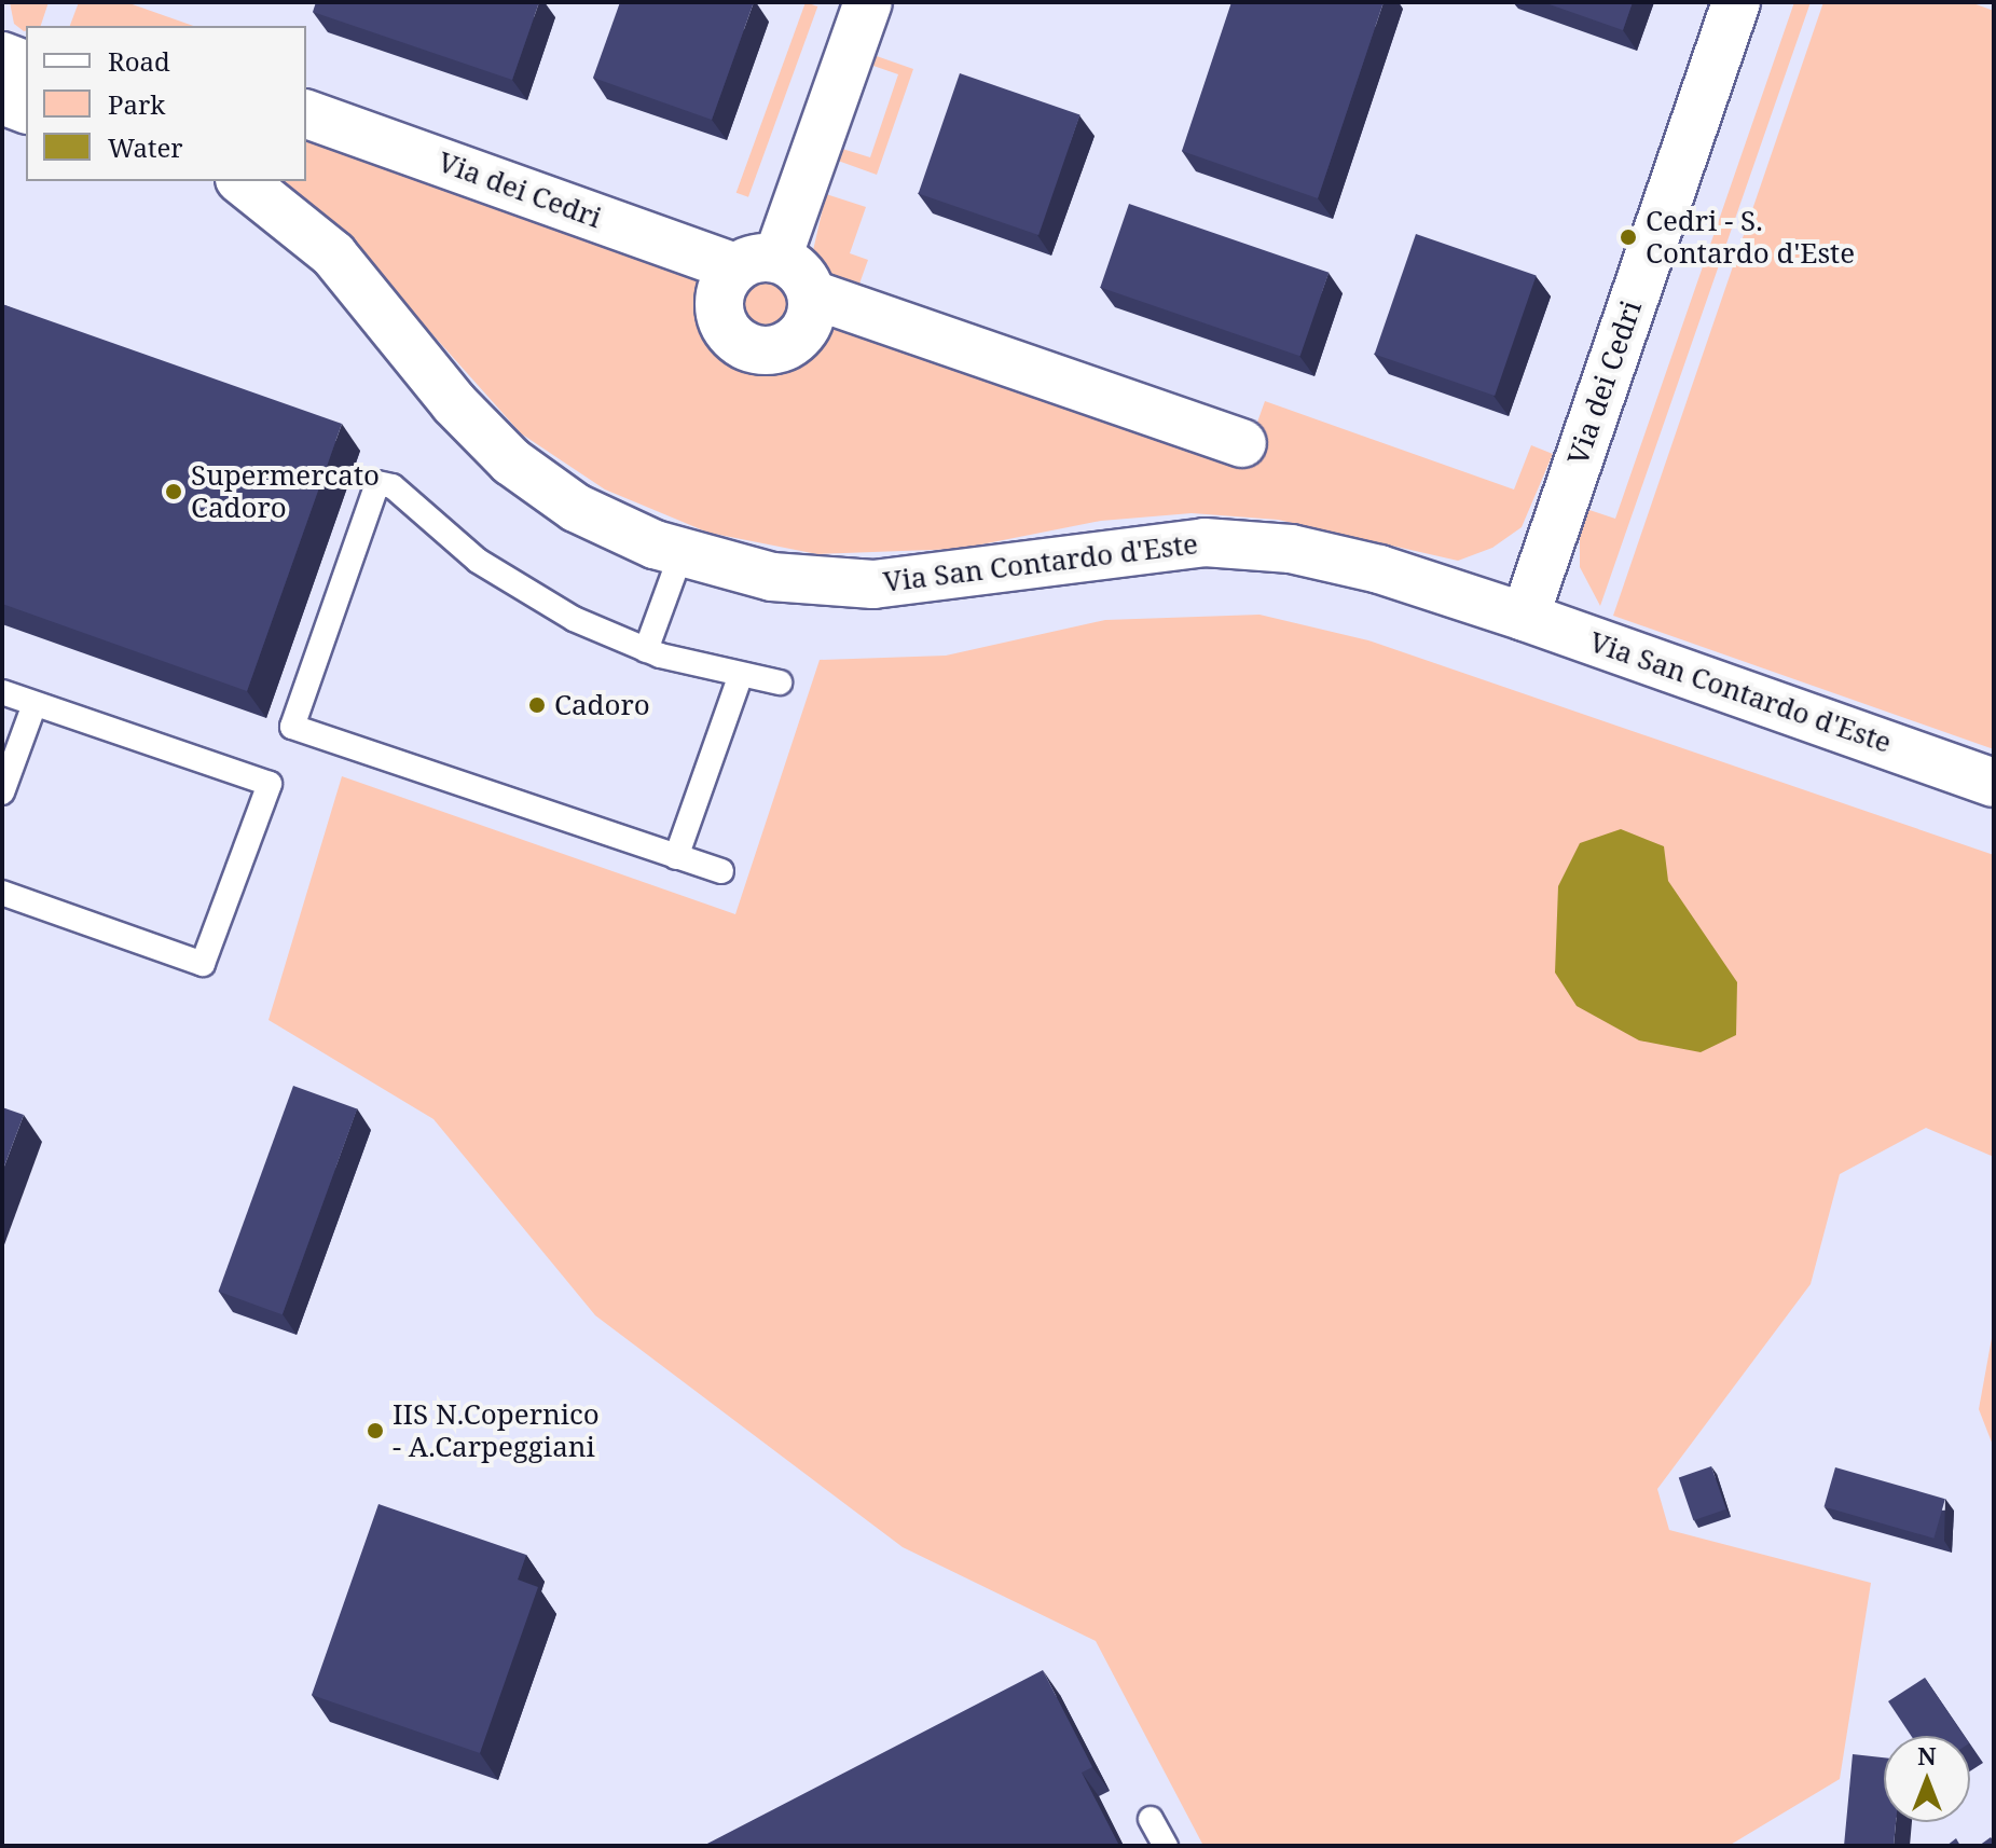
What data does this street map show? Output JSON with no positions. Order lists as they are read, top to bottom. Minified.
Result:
{"streets":{"street":["Via dei Cedri","Via San Contardo d'Este"]},"crossings":[["Via dei Cedri","Via San Contardo d'Este"]],"places":["Cedri - S. Contardo d'Este","Supermercato Cadoro","Cadoro","IIS N.Copernico - A.Carpeggiani"],"legend":["Road","Park","Water"],"north":"top"}
